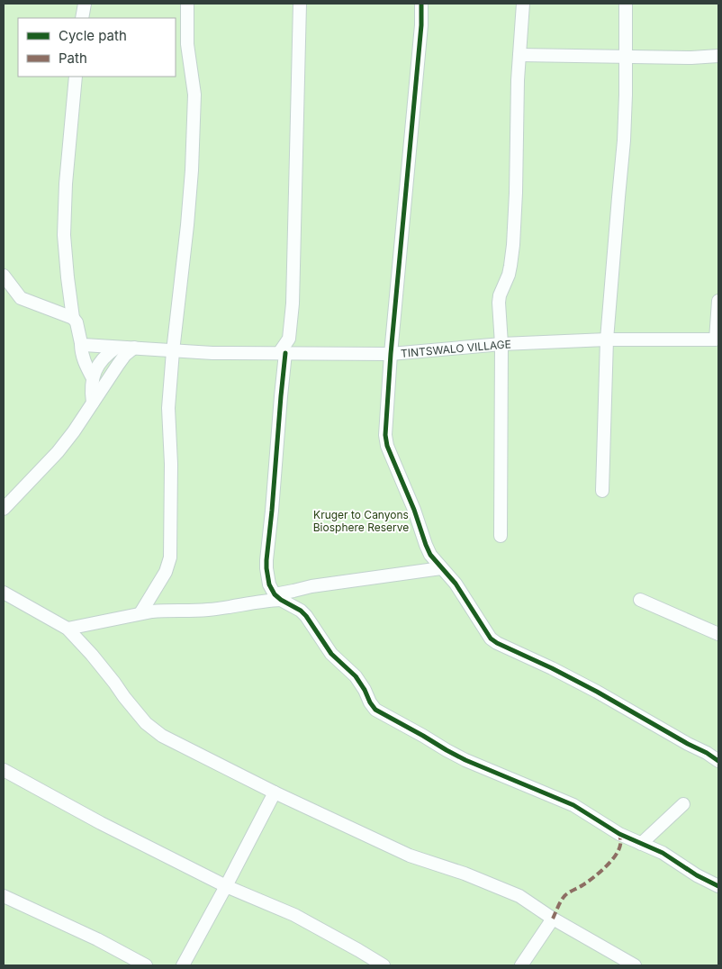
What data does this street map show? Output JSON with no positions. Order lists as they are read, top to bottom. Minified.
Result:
{"streets":{"street":["TINTSWALO VILLAGE"]},"parks":["Kruger to Canyons Biosphere Reserve"],"legend":["Cycle path","Path"]}
